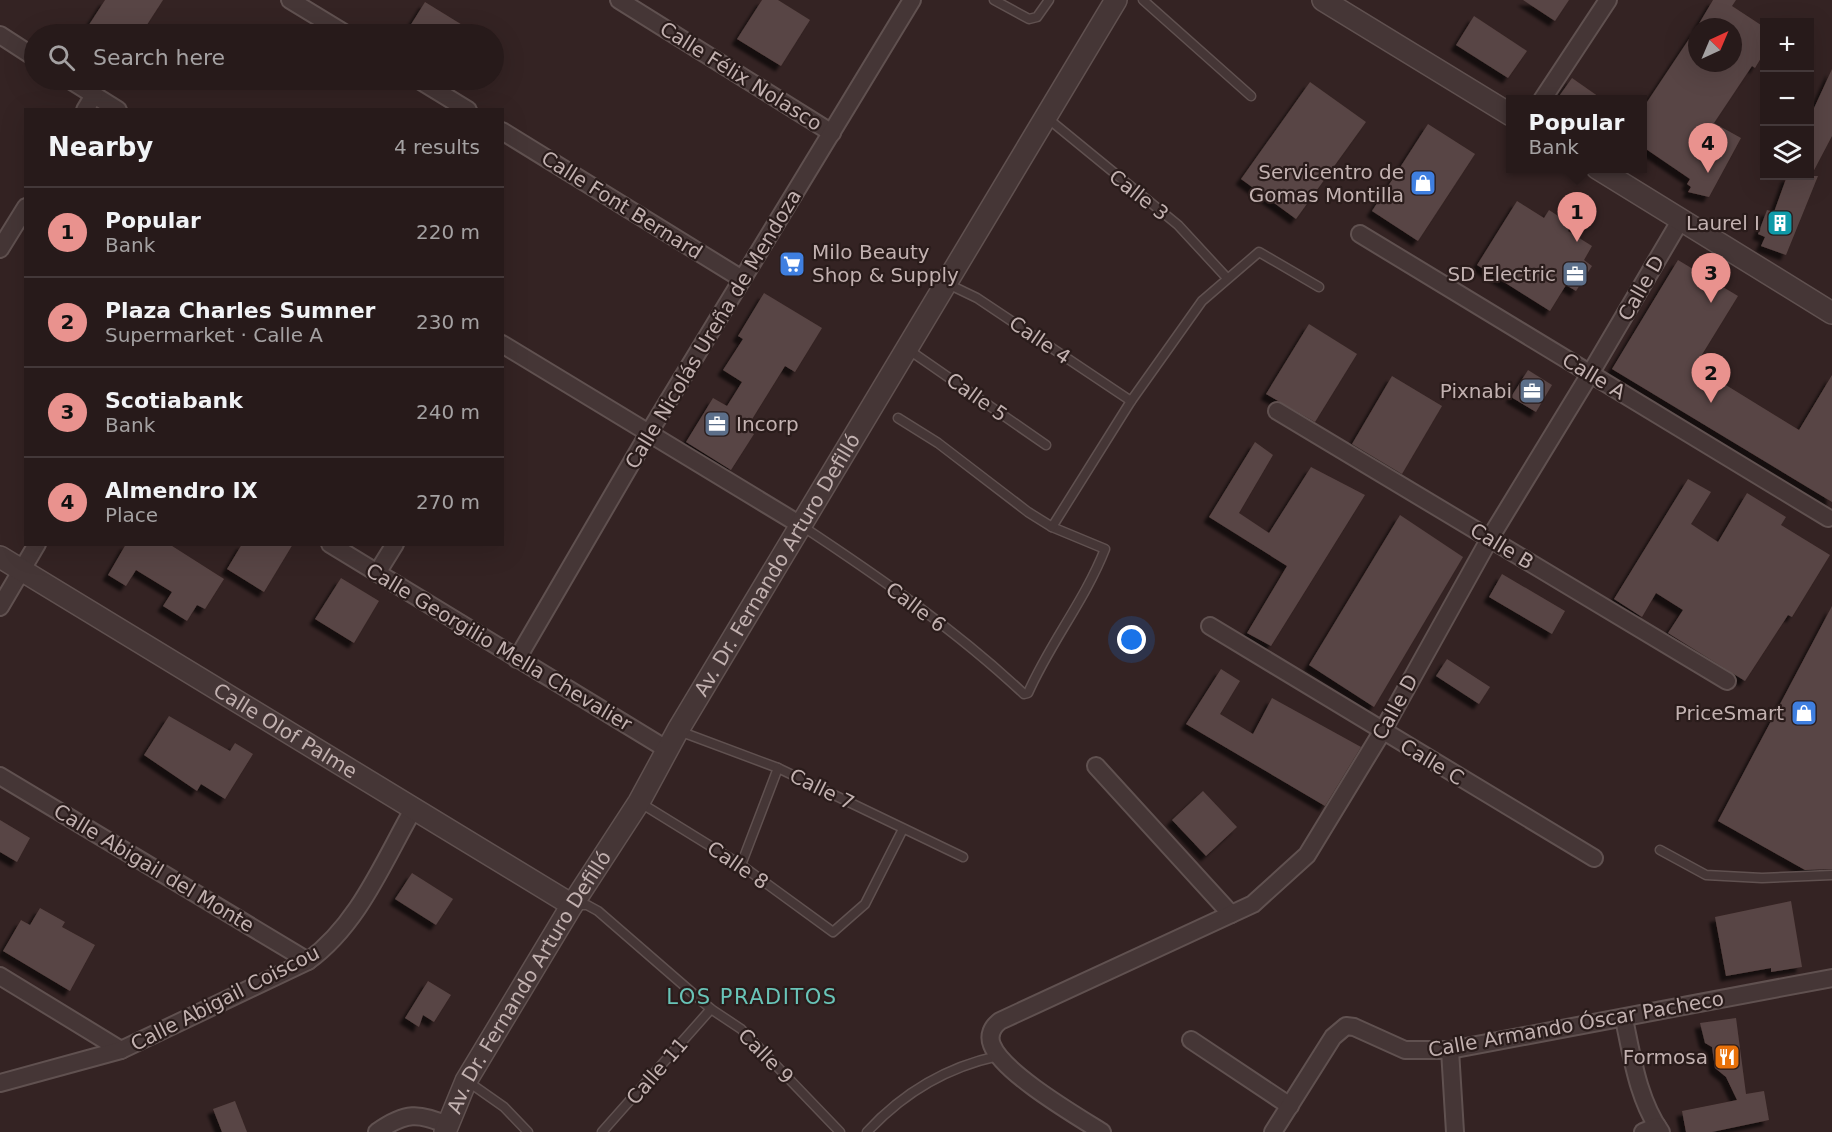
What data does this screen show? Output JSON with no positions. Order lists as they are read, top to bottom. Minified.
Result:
{"streets":{"street":["Calle Félix Nolasco","Calle Font Bernard","Calle D","Calle Nicolás Ureña de Mendoza","Calle A","Calle B","Av. Dr. Fernando Arturo Defilló","Calle Georgilio Mella Chevalier","Calle Olof Palme","Calle C","Calle Abigail del Monte","Calle Abigail Coiscou","Calle Armando Óscar Pacheco"],"lane":["Calle 3","Calle 4","Calle 5","Calle 6","Calle 7","Calle 8","Calle 9","Calle 11"]},"crossings":[["Calle Félix Nolasco","Calle Nicolás Ureña de Mendoza"],["Calle 3","Av. Dr. Fernando Arturo Defilló"],["Calle Font Bernard","Calle Nicolás Ureña de Mendoza"],["Calle D","Calle A"],["Calle D","Calle B"],["Calle D","Calle C"],["Calle Nicolás Ureña de Mendoza","Calle Georgilio Mella Chevalier"],["Calle 4","Av. Dr. Fernando Arturo Defilló"],["Calle 5","Av. Dr. Fernando Arturo Defilló"],["Av. Dr. Fernando Arturo Defilló","Calle 6"],["Av. Dr. Fernando Arturo Defilló","Calle Georgilio Mella Chevalier"],["Av. Dr. Fernando Arturo Defilló","Calle Olof Palme"],["Av. Dr. Fernando Arturo Defilló","Calle 7"],["Av. Dr. Fernando Arturo Defilló","Calle 8"],["Av. Dr. Fernando Arturo Defilló","Calle 9"],["Calle Olof Palme","Calle Abigail Coiscou"],["Calle Olof Palme","Calle 9"],["Calle 7","Calle 8"],["Calle Abigail del Monte","Calle Abigail Coiscou"],["Calle 9","Calle 11"]],"districts":["LOS PRADITOS"],"places":{"shop":["Servicentro de Gomas Montilla","PriceSmart"],"building":["Laurel I"],"supermarket":["Milo Beauty Shop & Supply"],"office":["SD Electric","Pixnabi","Incorp"],"restaurant":["Formosa"]},"north":"top right","page":{"map_buttons":["+","−"],"search":"Search here","popup":["Popular","Bank"],"heading":["Nearby","4 results"],"pins":["4","1","3","2"],"list":[{"mark":"1","name":"Popular","note":"Bank","value":"220 m"},{"mark":"2","name":"Plaza Charles Sumner","note":"Supermarket · Calle A","value":"230 m"},{"mark":"3","name":"Scotiabank","note":"Bank","value":"240 m"},{"mark":"4","name":"Almendro IX","note":"Place","value":"270 m"}]}}
